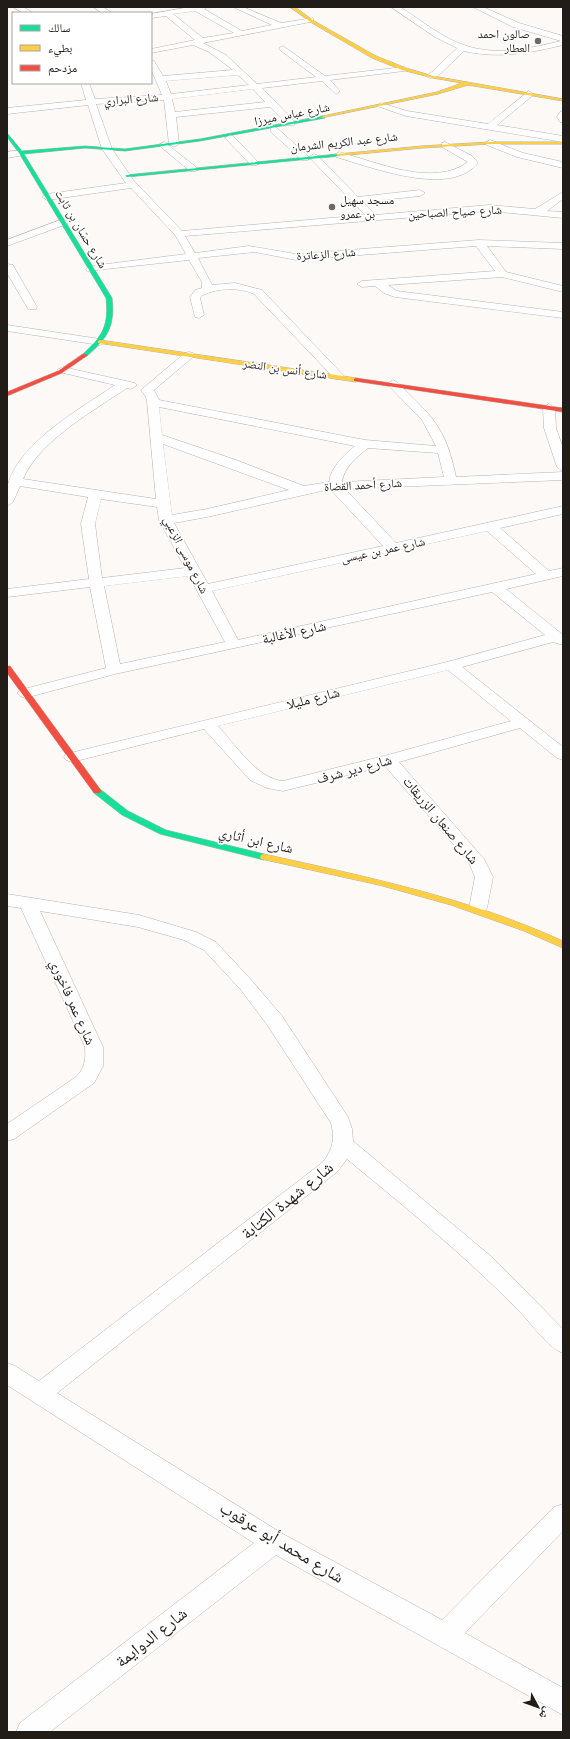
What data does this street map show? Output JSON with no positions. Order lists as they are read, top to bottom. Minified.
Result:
{"streets":{"street":["شارع البراري","شارع عباس ميرزا","شارع عبد الكريم الشرمان","شارع صياح الصباحين","شارع حسّان بن ثابت","شارع الزعاترة","شارع أنس بن النضر","شارع أحمد القضاة","شارع عمر بن عيسى","شارع موسى الزعبي","شارع الأغالبة","شارع مليلا","شارع دير شرف","شارع صنعان الزريقات","شارع ابن أثاري","شارع عمر فاخوري","شارع شهدة الكتابة","شارع محمد أبو عرقوب","شارع الدوايمة"]},"crossings":[["شارع عباس ميرزا","شارع حسّان بن ثابت"],["شارع حسّان بن ثابت","شارع الزعاترة"],["شارع حسّان بن ثابت","شارع أنس بن النضر"],["شارع أحمد القضاة","شارع موسى الزعبي"],["شارع عمر بن عيسى","شارع موسى الزعبي"],["شارع موسى الزعبي","شارع الأغالبة"],["شارع الأغالبة","شارع ابن أثاري"],["شارع مليلا","شارع دير شرف"],["شارع مليلا","شارع ابن أثاري"],["شارع دير شرف","شارع صنعان الزريقات"],["شارع صنعان الزريقات","شارع ابن أثاري"],["شارع شهدة الكتابة","شارع محمد أبو عرقوب"],["شارع محمد أبو عرقوب","شارع الدوايمة"]],"places":["صالون احمد العطار","مسجد سهيل بن عمرو"],"legend":["سالك","بطيء","مزدحم"],"north":"bottom right"}
